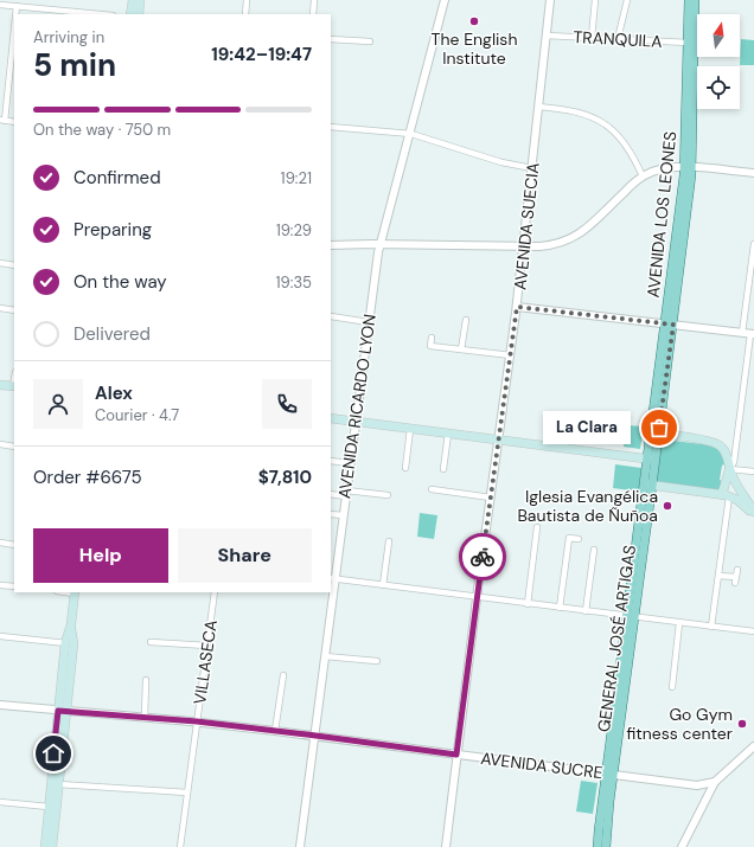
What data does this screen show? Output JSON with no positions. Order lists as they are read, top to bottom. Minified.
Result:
{"streets":{"main road":["AVENIDA LOS LEONES","GENERAL JOSÉ ARTIGAS"],"street":["TRANQUILA","AVENIDA SUECIA","AVENIDA RICARDO LYON","VILLASECA","AVENIDA SUCRE"]},"crossings":[["TRANQUILA","AVENIDA LOS LEONES"],["TRANQUILA","AVENIDA SUECIA"],["AVENIDA LOS LEONES","GENERAL JOSÉ ARTIGAS"],["AVENIDA SUECIA","AVENIDA SUCRE"],["AVENIDA RICARDO LYON","AVENIDA SUCRE"],["GENERAL JOSÉ ARTIGAS","AVENIDA SUCRE"],["VILLASECA","AVENIDA SUCRE"]],"places":["The English Institute","La Clara","Iglesia Evangélica Bautista de Ñuñoa","Go Gym fitness center"],"north":"top","page":{"heading":["5 min","Arriving in","19:42–19:47"],"panel":["Alex","Courier · 4.7","Order #6675","$7,810"],"bar":"On the way · 750 m","list":[["Confirmed","19:21"],["Preparing","19:29"],["On the way","19:35"],"Delivered"],"bubble":"La Clara","buttons":["Help","Share"]}}
